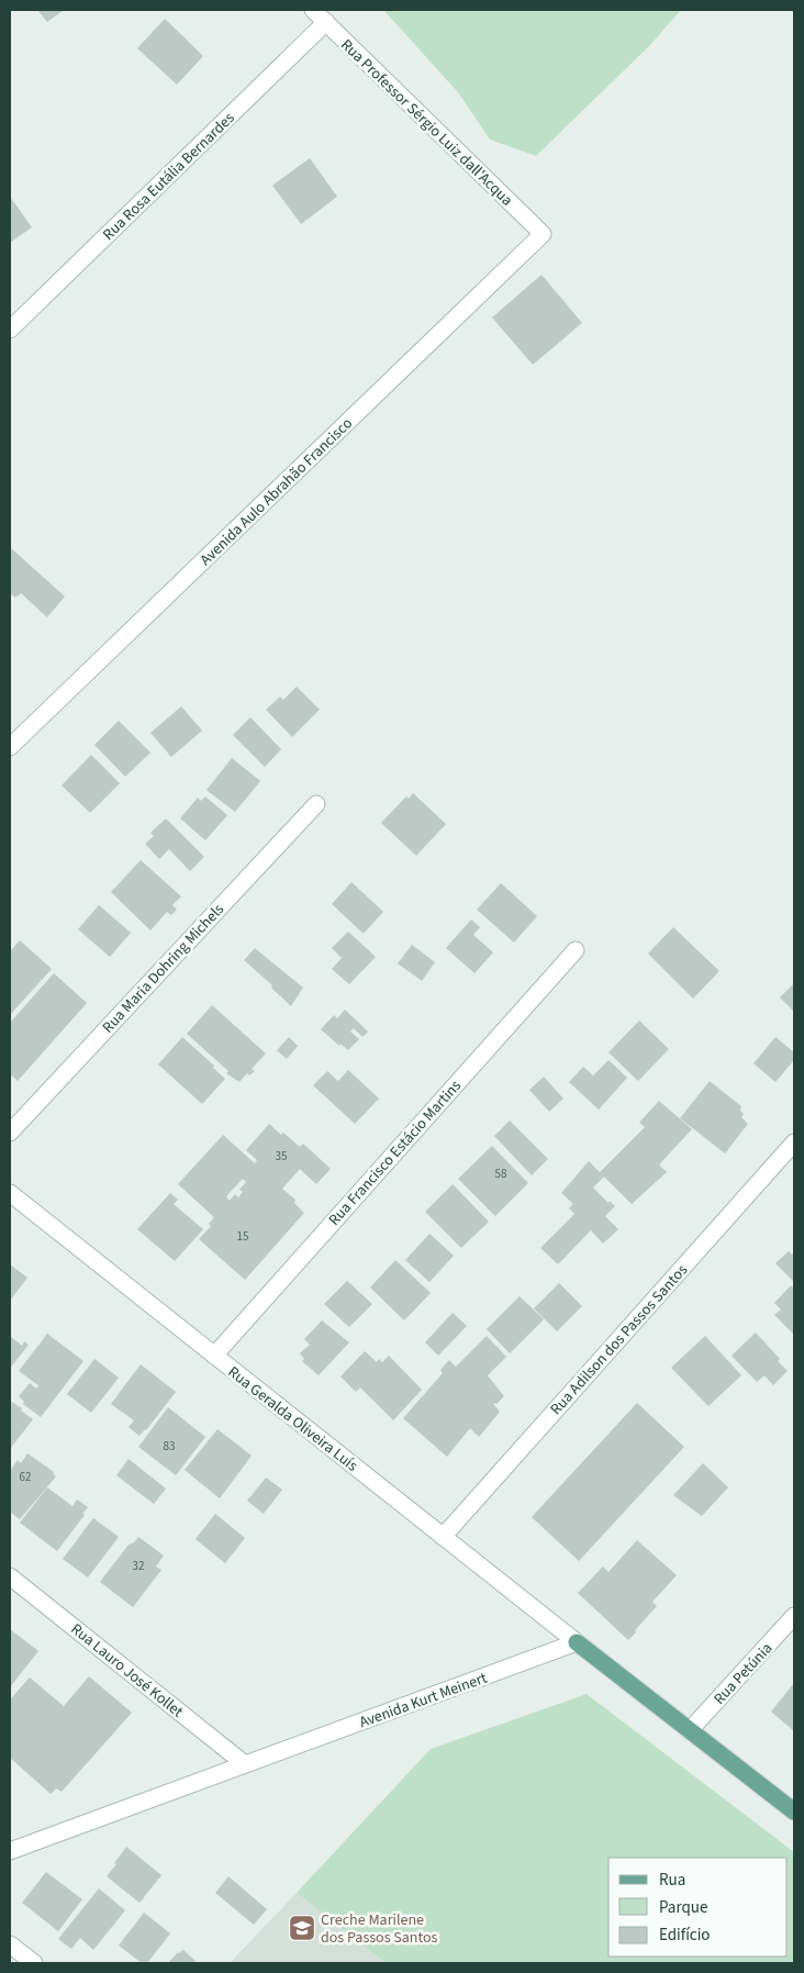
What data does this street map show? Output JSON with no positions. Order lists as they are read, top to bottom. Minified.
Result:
{"streets":{"street":["Rua Professor Sérgio Luiz dall'Acqua","Rua Rosa Eutália Bernardes","Avenida Aulo Abrahão Francisco","Rua Maria Dohring Michels","Rua Francisco Estácio Martins","Rua Adilson dos Passos Santos","Rua Geralda Oliveira Luís","Rua Lauro José Kollet","Rua Petúnia","Avenida Kurt Meinert"]},"crossings":[["Rua Professor Sérgio Luiz dall'Acqua","Rua Rosa Eutália Bernardes"],["Rua Professor Sérgio Luiz dall'Acqua","Avenida Aulo Abrahão Francisco"],["Rua Francisco Estácio Martins","Rua Geralda Oliveira Luís"],["Rua Adilson dos Passos Santos","Rua Geralda Oliveira Luís"],["Rua Geralda Oliveira Luís","Avenida Kurt Meinert"],["Rua Lauro José Kollet","Avenida Kurt Meinert"]],"places":{"school or university":["Creche Marilene dos Passos Santos"]},"house_numbers":["35","58","15","83","62","32"],"legend":["Rua","Parque","Edifício"]}
